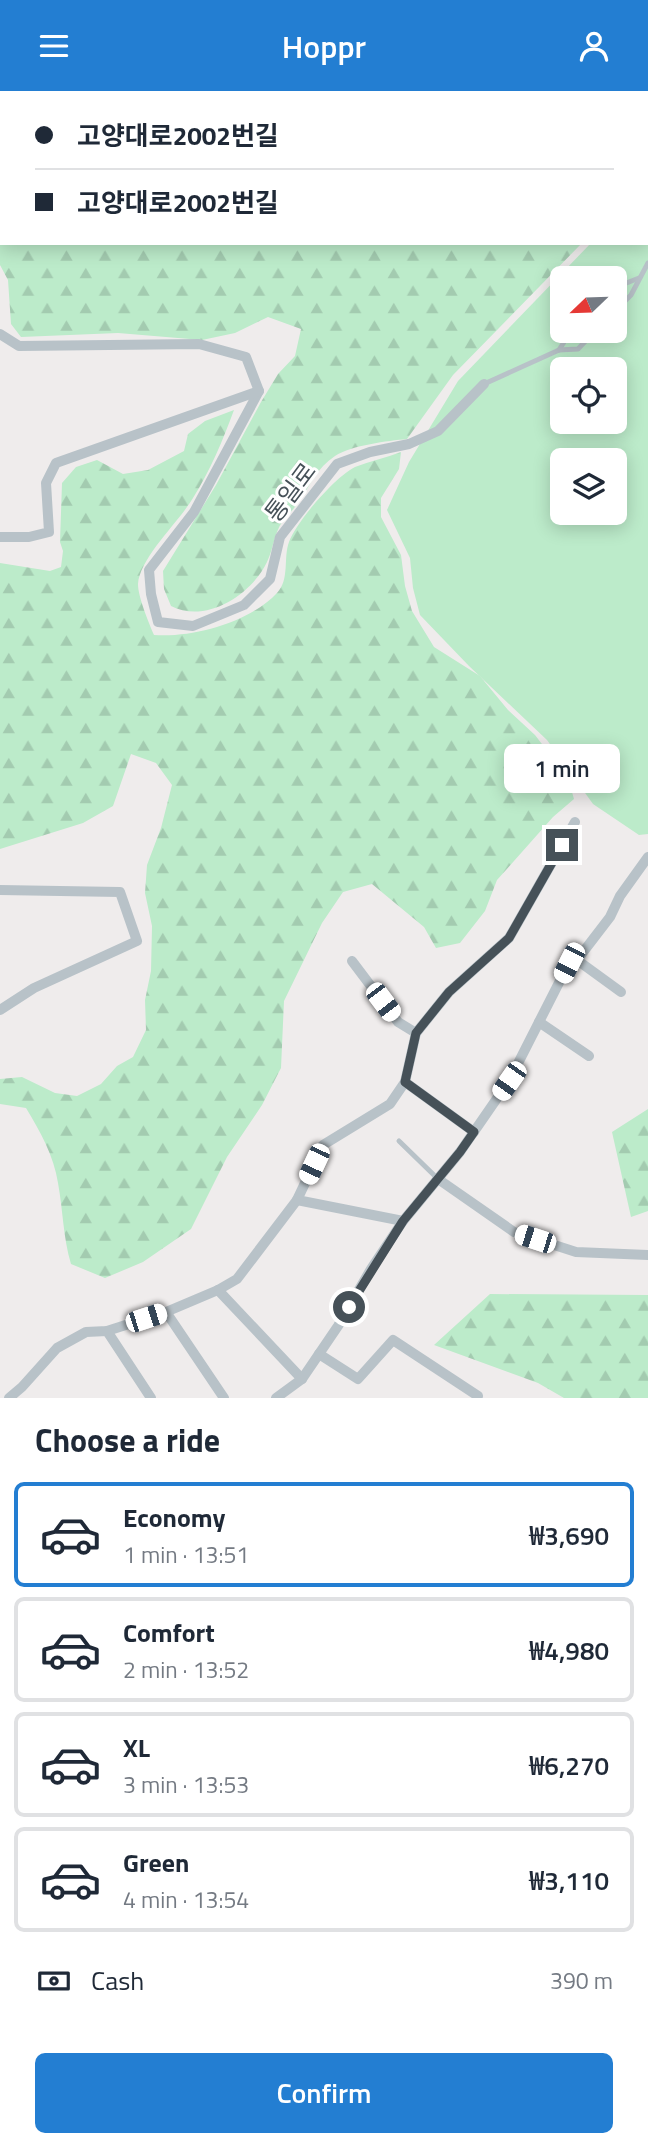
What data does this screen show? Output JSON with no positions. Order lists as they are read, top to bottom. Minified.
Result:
{"streets":{"street":["통일로"]},"north":"bottom left","page":{"header":"Hoppr","banner":["고양대로2002번길","고양대로2002번길"],"bubble":"1 min","heading":"Choose a ride","list":[{"name":"Economy","note":"1 min · 13:51","value":"₩3,690"},{"name":"Comfort","note":"2 min · 13:52","value":"₩4,980"},{"name":"XL","note":"3 min · 13:53","value":"₩6,270"},{"name":"Green","note":"4 min · 13:54","value":"₩3,110"}],"pay":["Cash","390 m"],"buttons":"Confirm"}}
